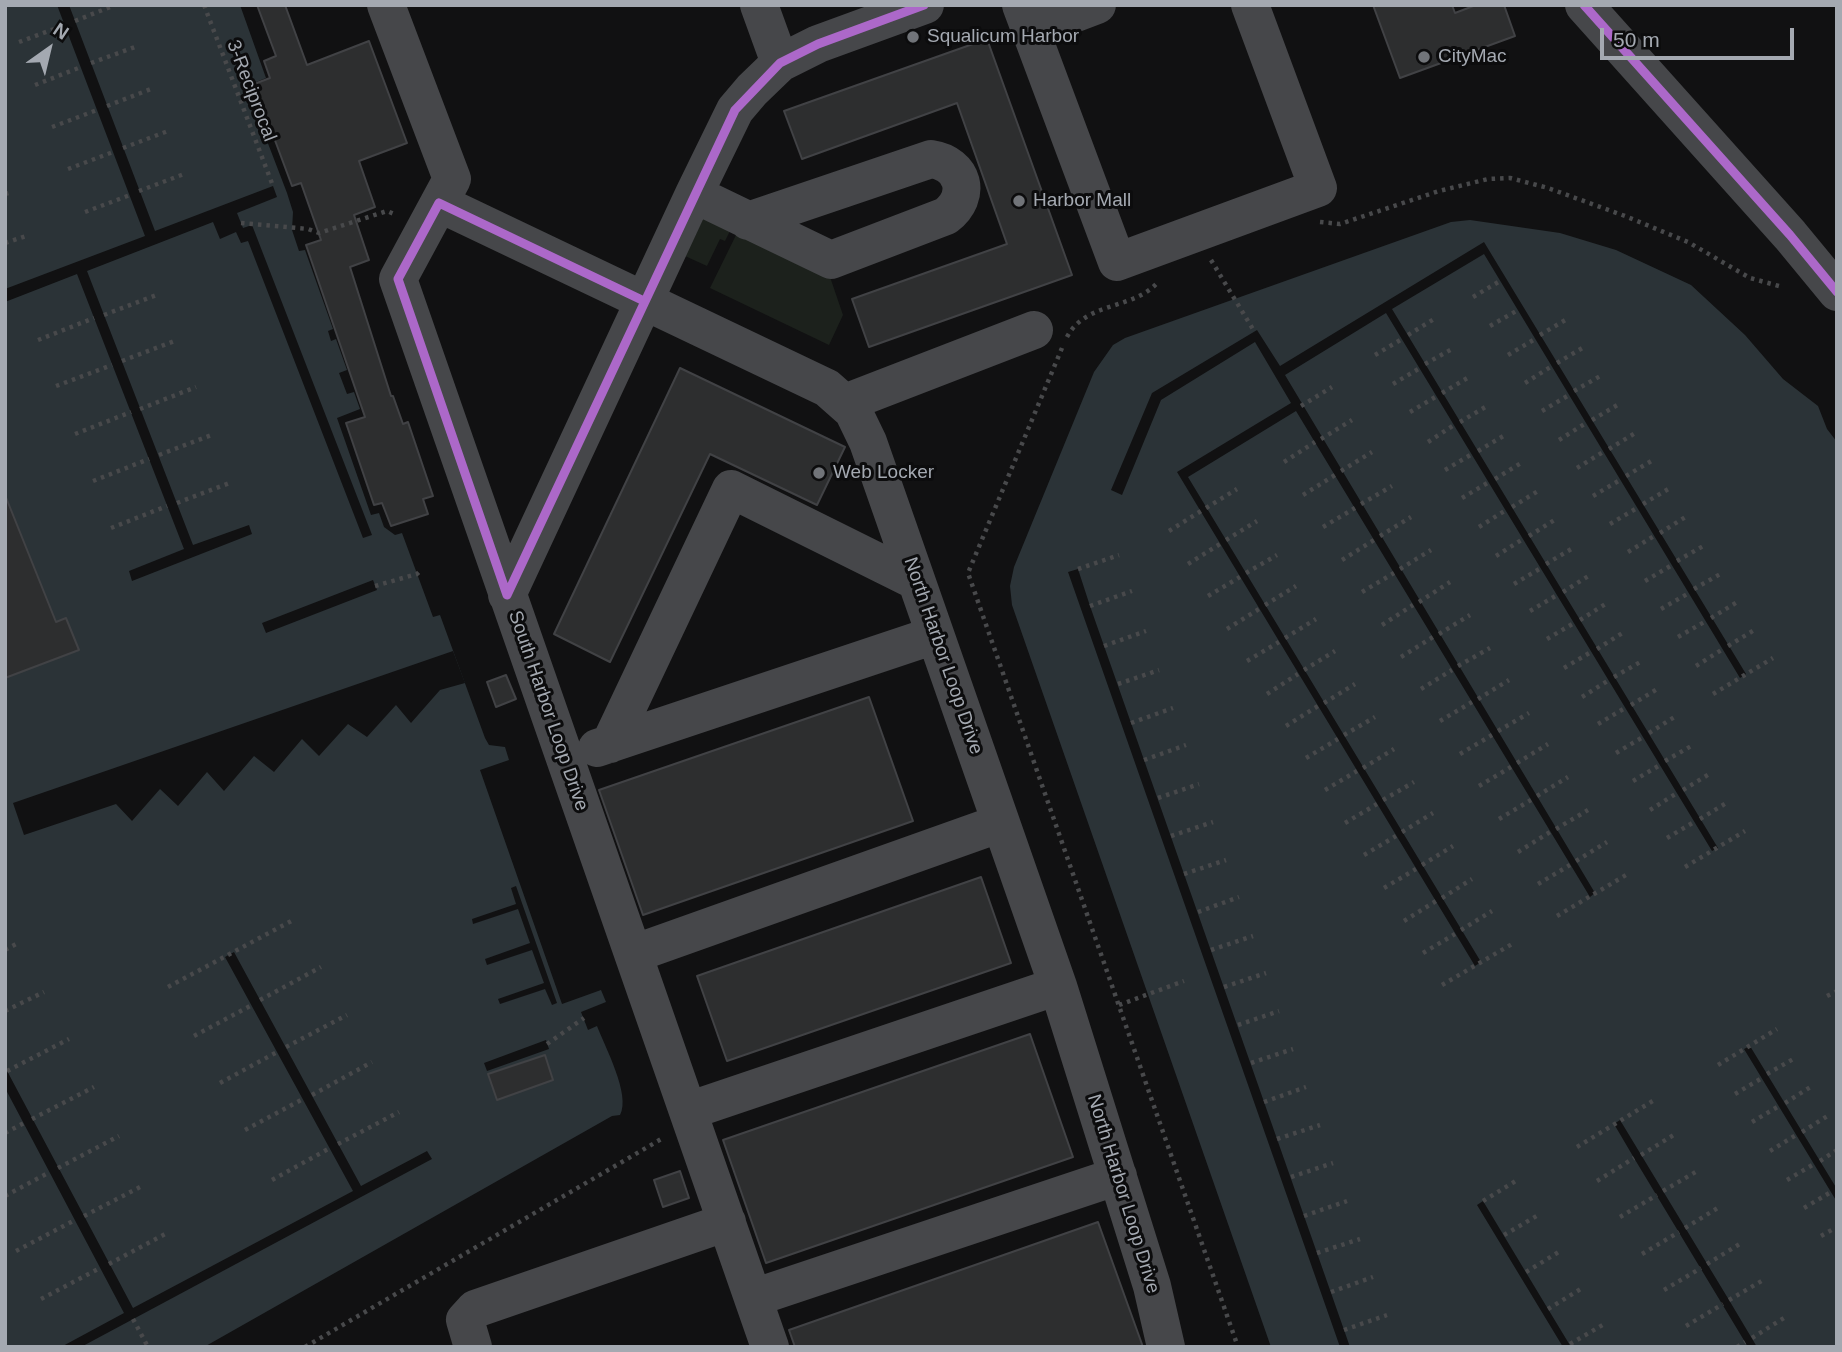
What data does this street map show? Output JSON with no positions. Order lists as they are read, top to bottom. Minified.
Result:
{"streets":{"street":["North Harbor Loop Drive","South Harbor Loop Drive"],"path":["3-Reciprocal"]},"crossings":[["North Harbor Loop Drive","South Harbor Loop Drive"]],"places":["Squalicum Harbor","CityMac","Harbor Mall","Web Locker"],"scale_bar":"50 m","north":"top right"}
